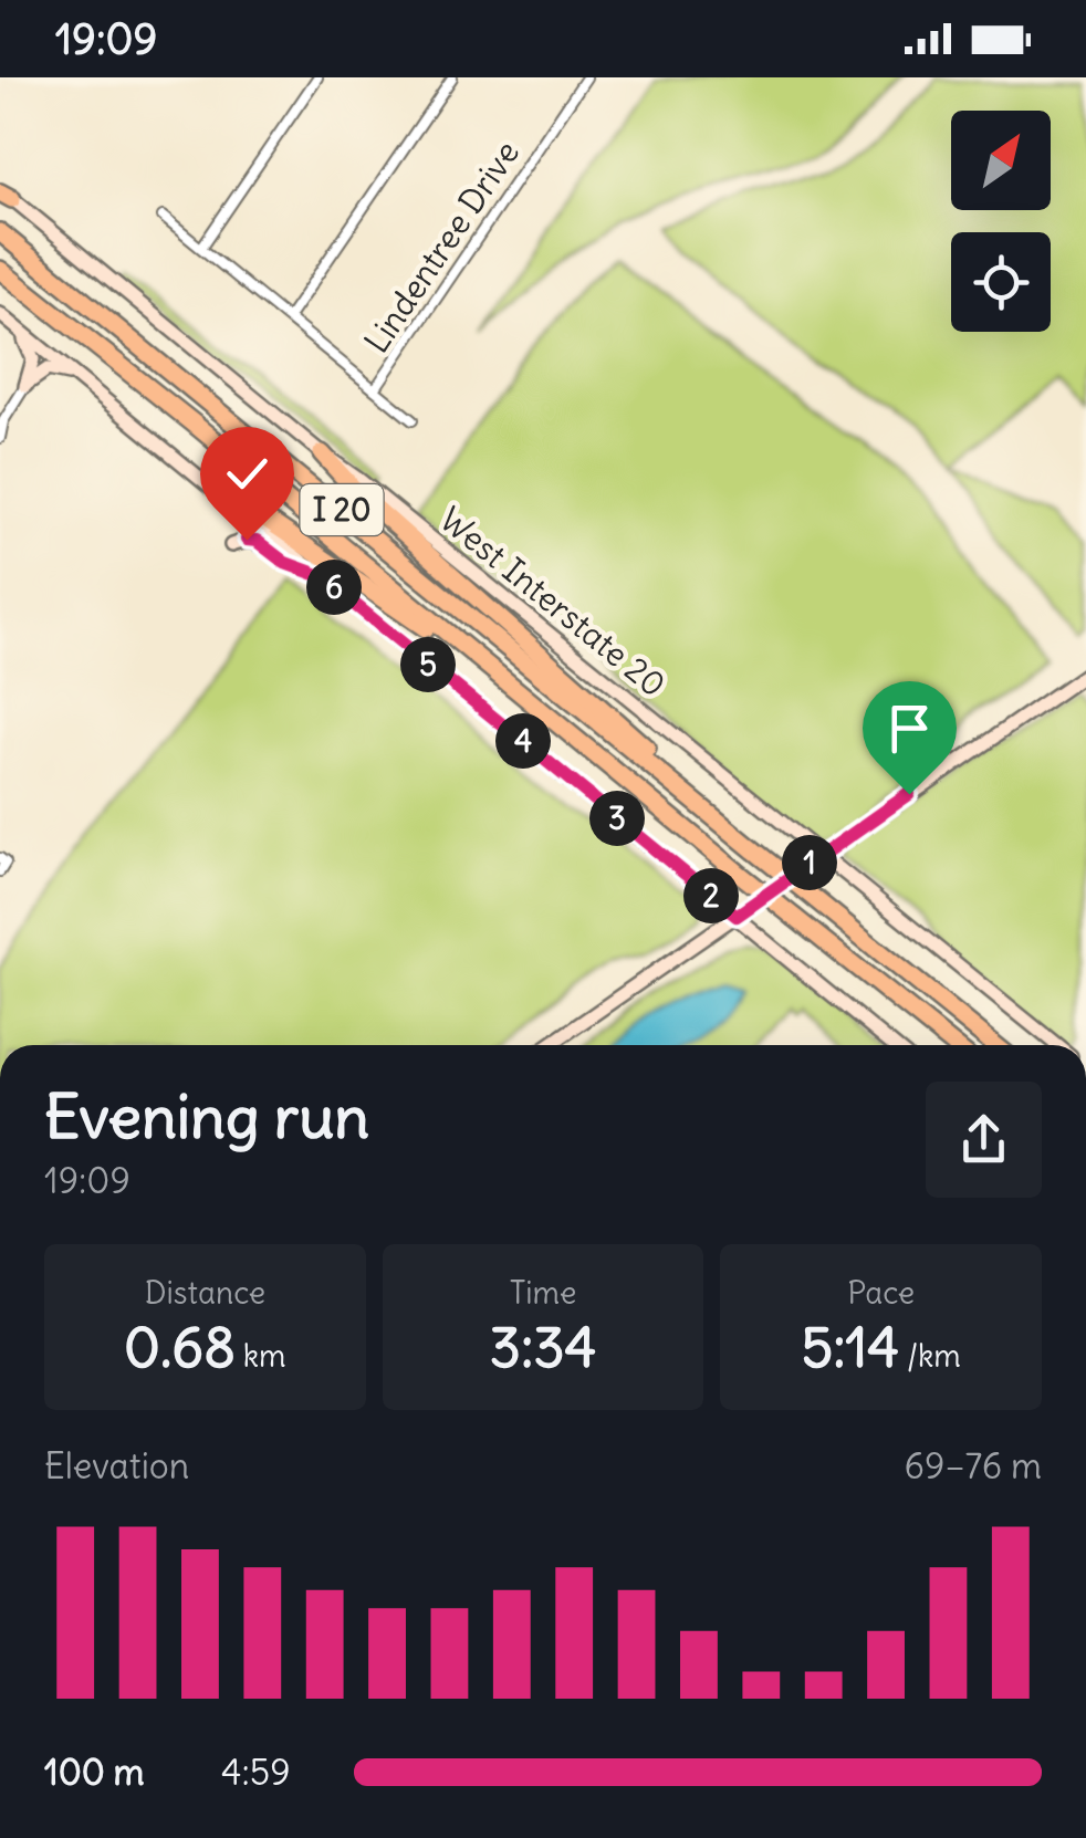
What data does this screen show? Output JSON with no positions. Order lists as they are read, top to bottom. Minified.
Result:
{"streets":{"highway":["I 20"],"main road":["West Interstate 20"],"street":["Lindentree Drive"]},"north":"top right","page":{"status":"19:09","pins":["6","5","4","3","1","2"],"heading":["Evening run","19:09"],"stats":[["Distance","0.68 km"],["Time","3:34"],["Pace","5:14 /km"]],"chart":["Elevation","69–76 m"],"list":[{"name":"100 m","note":"4:59"}]}}
